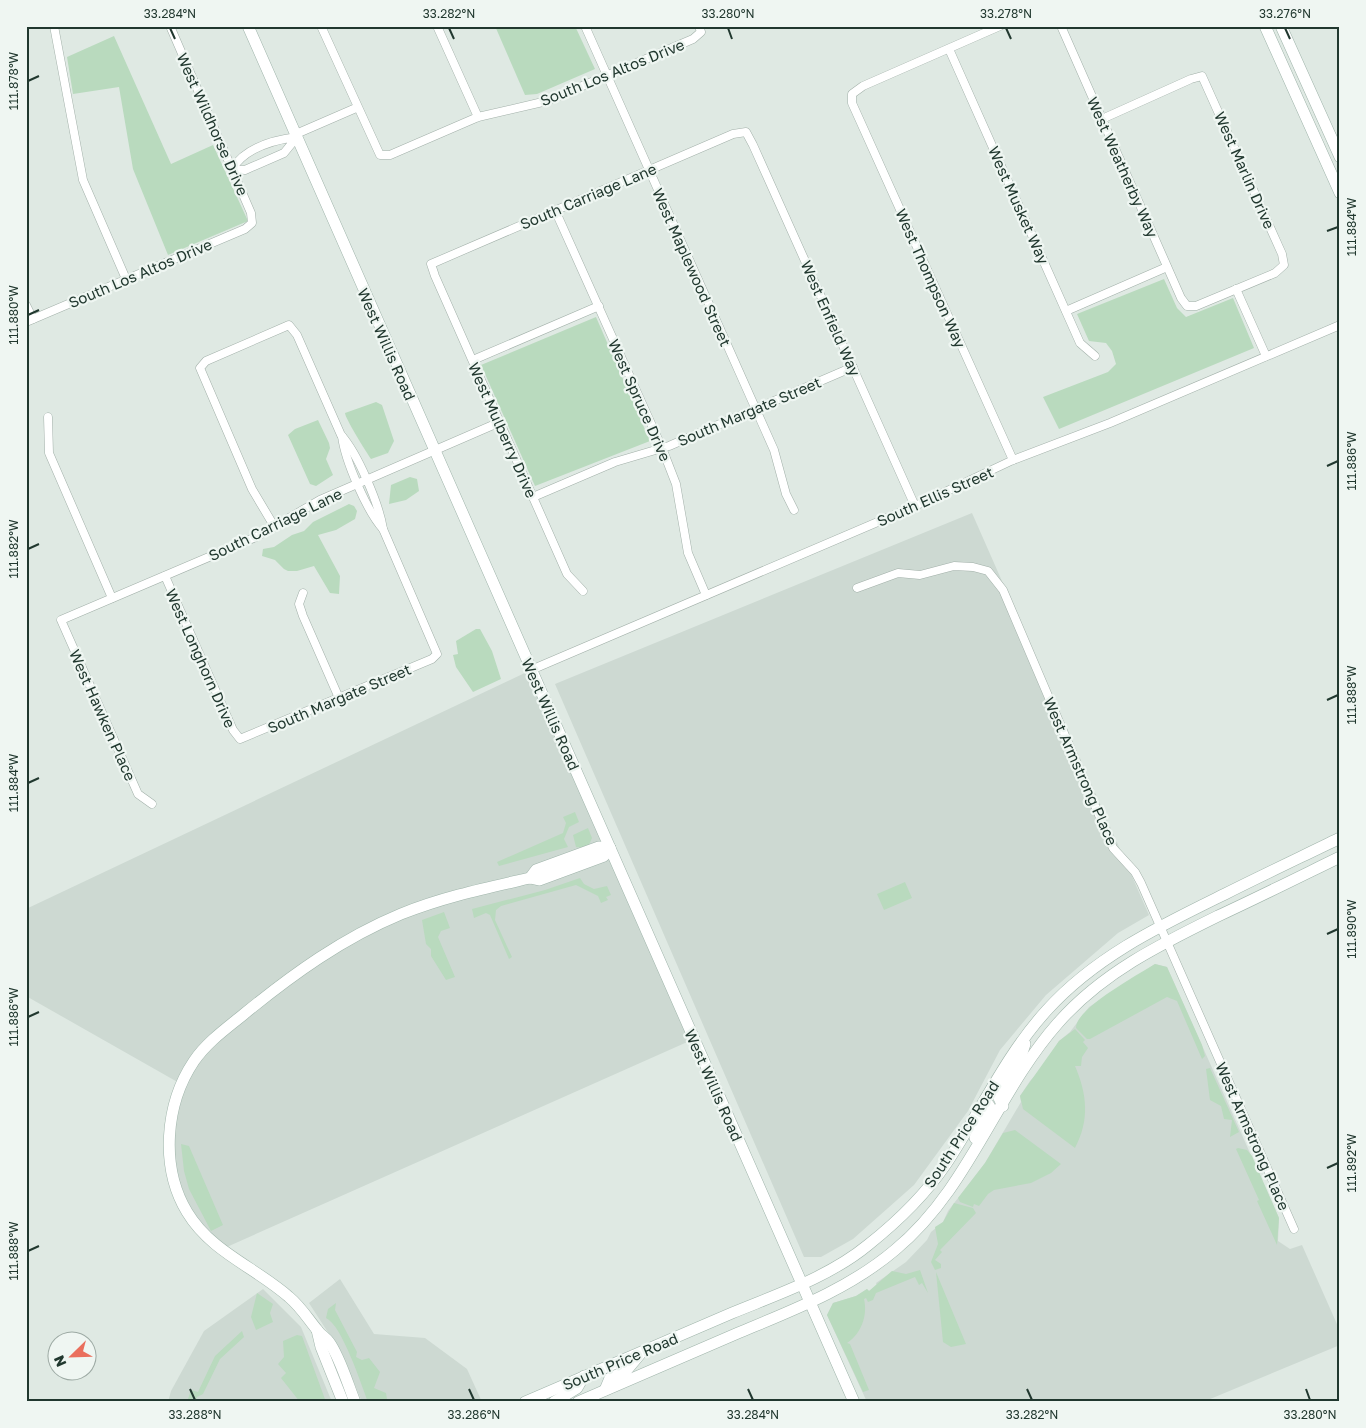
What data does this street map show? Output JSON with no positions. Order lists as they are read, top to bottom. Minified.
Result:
{"streets":{"main road":["West Willis Road","South Price Road"],"street":["South Los Altos Drive","West Wildhorse Drive","West Weatherby Way","West Marlin Drive","South Carriage Lane","West Musket Way","West Maplewood Street","West Thompson Way","West Enfield Way","West Spruce Drive","South Margate Street","West Mulberry Drive","South Ellis Street","West Longhorn Drive","West Hawken Place","West Armstrong Place"]},"crossings":[["South Los Altos Drive","West Wildhorse Drive"],["South Los Altos Drive","West Maplewood Street"],["West Weatherby Way","West Marlin Drive"],["South Carriage Lane","West Maplewood Street"],["South Carriage Lane","West Enfield Way"],["South Carriage Lane","West Willis Road"],["South Carriage Lane","West Spruce Drive"],["South Carriage Lane","South Margate Street"],["South Carriage Lane","West Mulberry Drive"],["South Carriage Lane","West Longhorn Drive"],["South Carriage Lane","West Hawken Place"],["West Musket Way","West Thompson Way"],["West Maplewood Street","South Margate Street"],["West Thompson Way","South Ellis Street"],["West Enfield Way","South Margate Street"],["West Enfield Way","South Ellis Street"],["West Willis Road","South Ellis Street"],["West Willis Road","South Price Road"],["West Spruce Drive","South Margate Street"],["West Spruce Drive","South Ellis Street"],["South Margate Street","West Mulberry Drive"],["South Margate Street","West Longhorn Drive"],["West Armstrong Place","South Price Road"]],"north":"bottom left","coordinates":["33.284°N","33.282°N","33.280°N","33.278°N","33.276°N","111.878°W","111.884°W","111.880°W","111.886°W","111.882°W","111.888°W","111.890°W","111.892°W","33.288°N","33.286°N"]}
